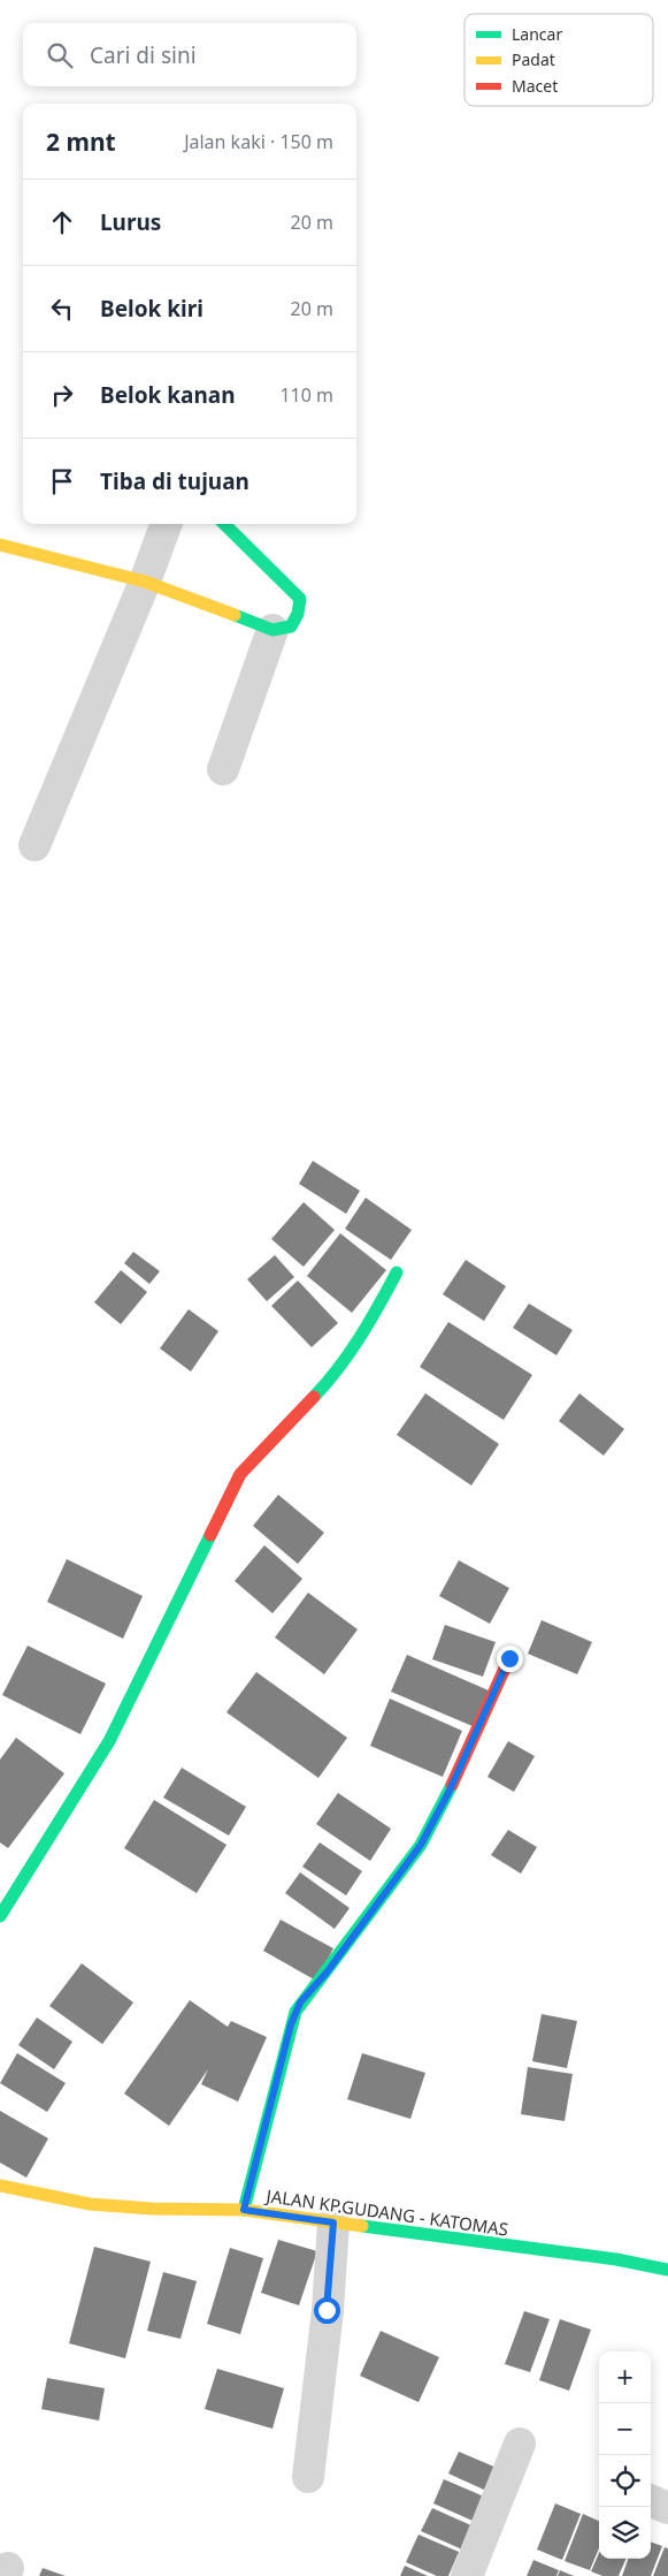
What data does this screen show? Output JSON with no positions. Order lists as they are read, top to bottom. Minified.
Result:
{"streets":{"street":["JALAN KP.GUDANG - KATOMAS"]},"legend":["Lancar","Padat","Macet"],"page":{"search":"Cari di sini","heading":["2 mnt","Jalan kaki · 150 m"],"list":[["Lurus","20 m"],["Belok kiri","20 m"],["Belok kanan","110 m"],"Tiba di tujuan"],"map_buttons":["+","−"]}}
